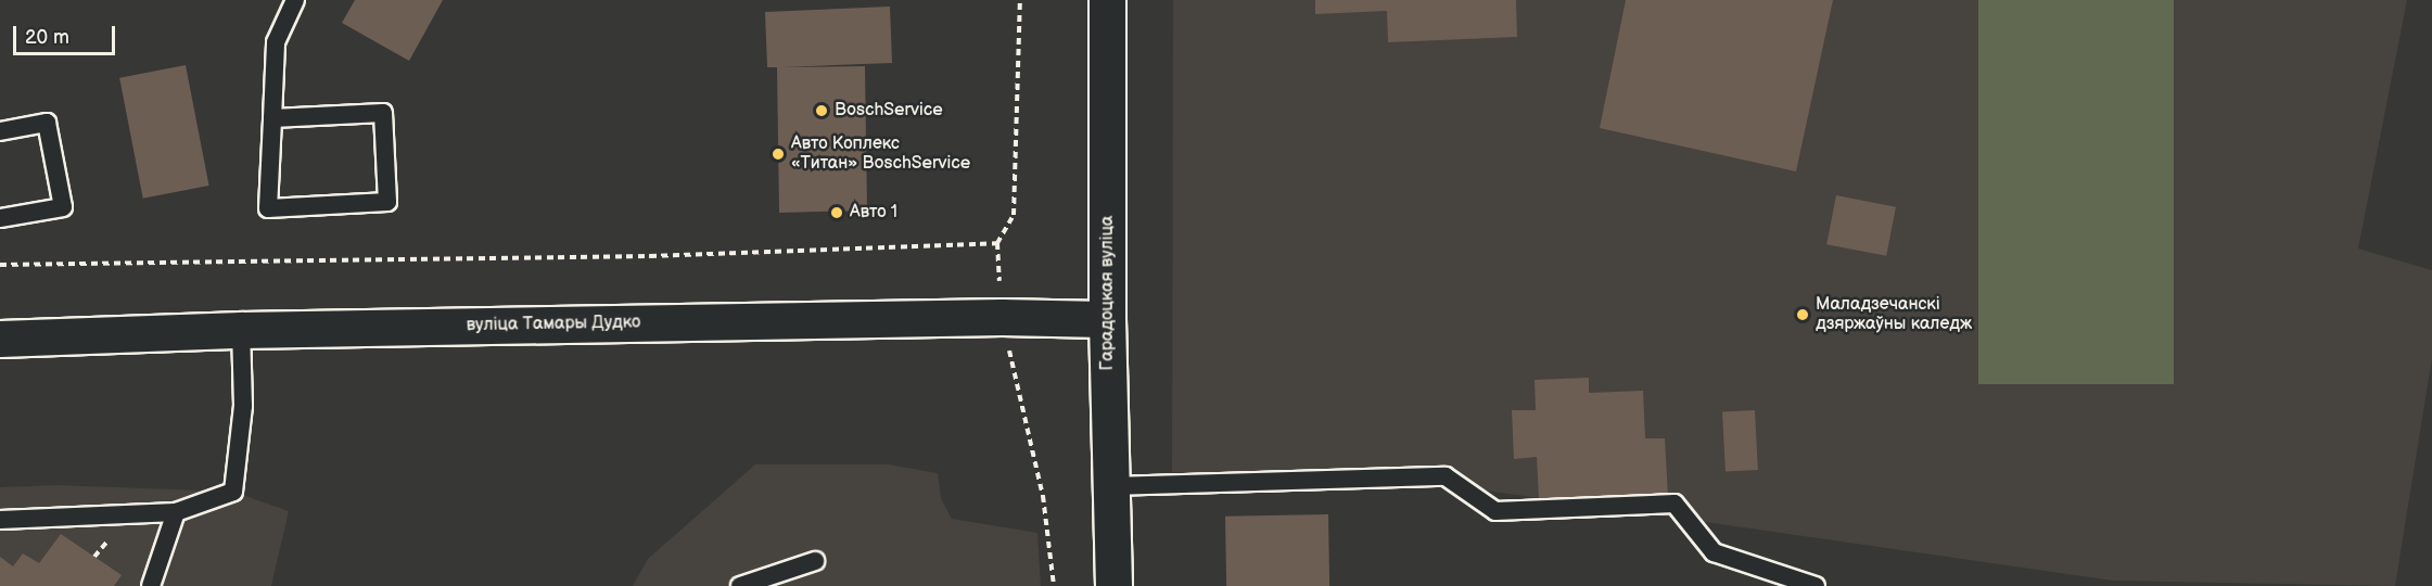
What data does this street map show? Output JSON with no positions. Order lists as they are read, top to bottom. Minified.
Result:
{"streets":{"street":["Гарадоцкая вуліца","вуліца Тамары Дудко"]},"crossings":[["Гарадоцкая вуліца","вуліца Тамары Дудко"]],"places":["BoschService","Авто Коплекс «Титан» BoschService","Авто 1","Маладзечанскі дзяржаўны каледж"],"scale_bar":"20 m"}
